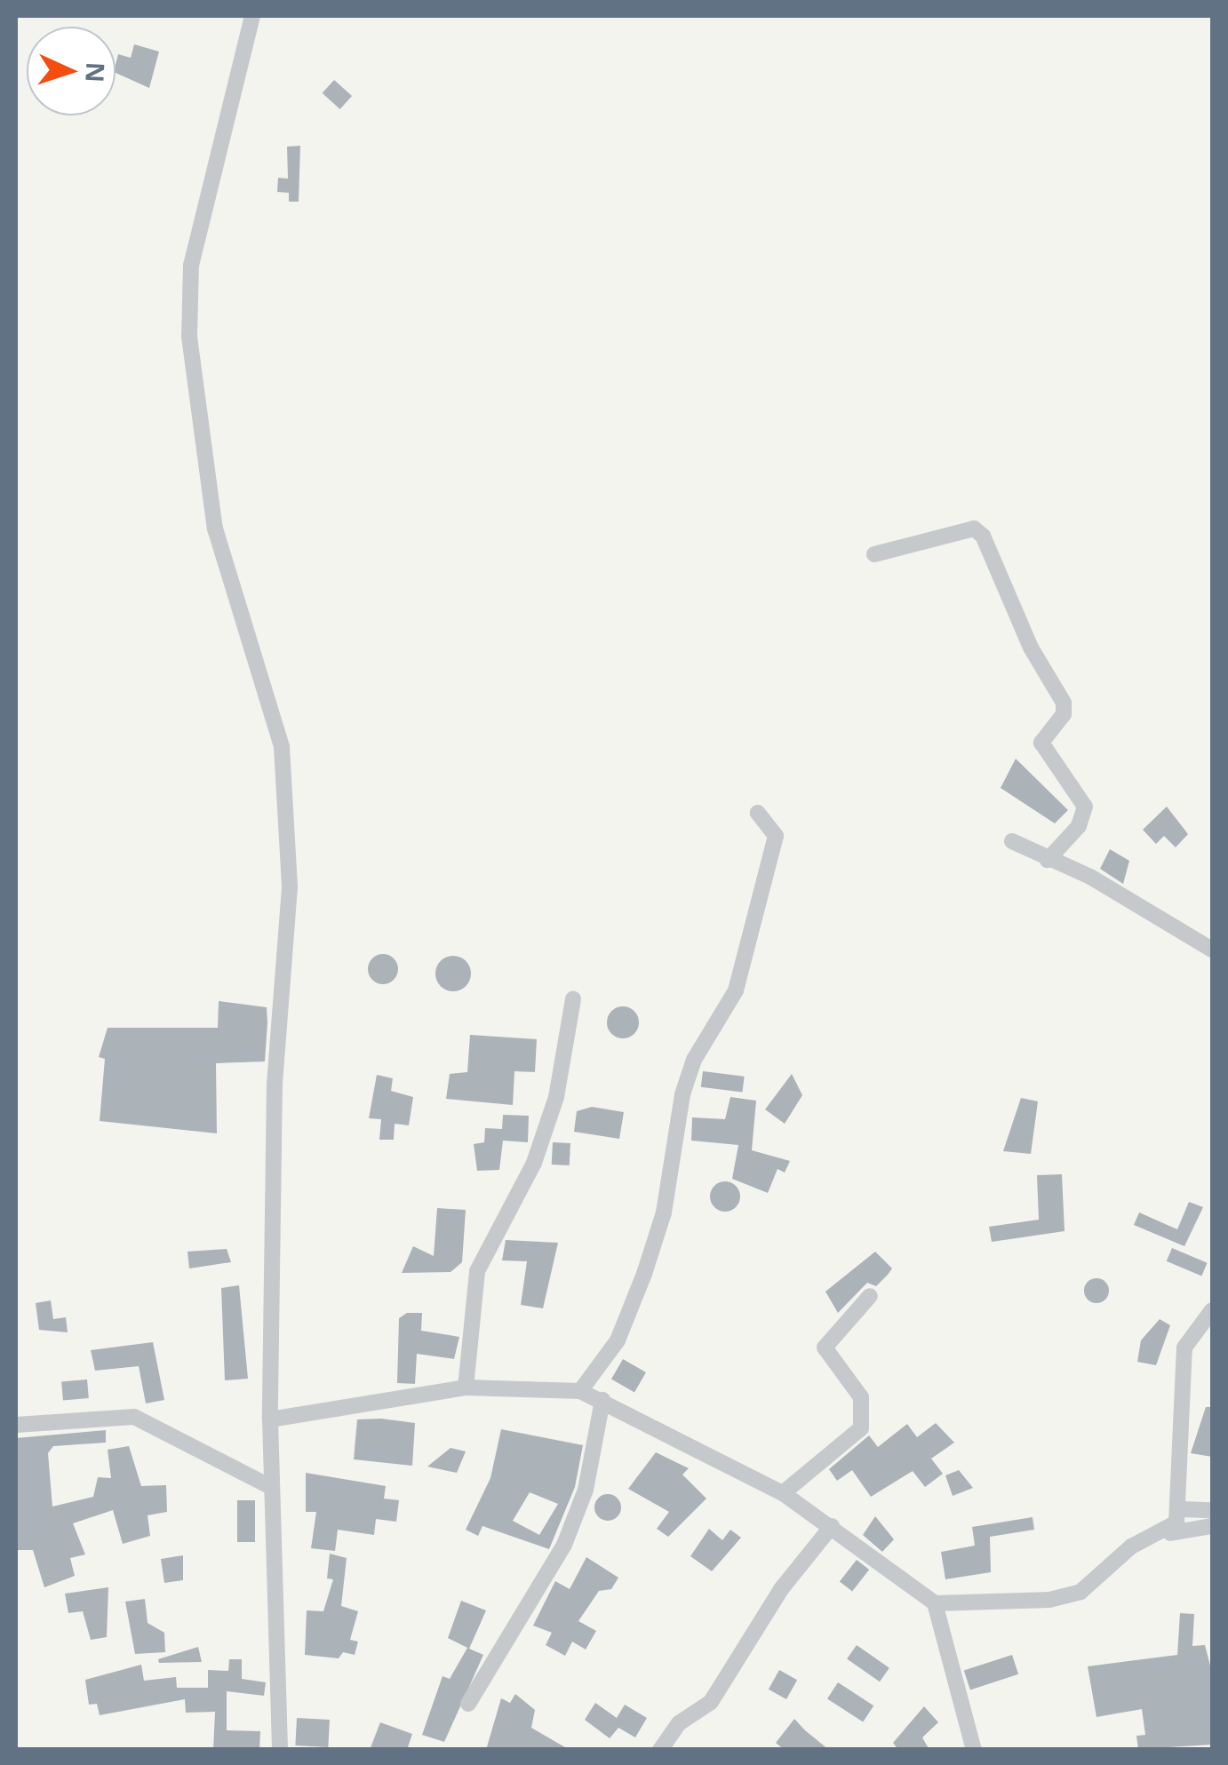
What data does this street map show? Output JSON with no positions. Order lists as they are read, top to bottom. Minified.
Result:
{"north":"right"}
